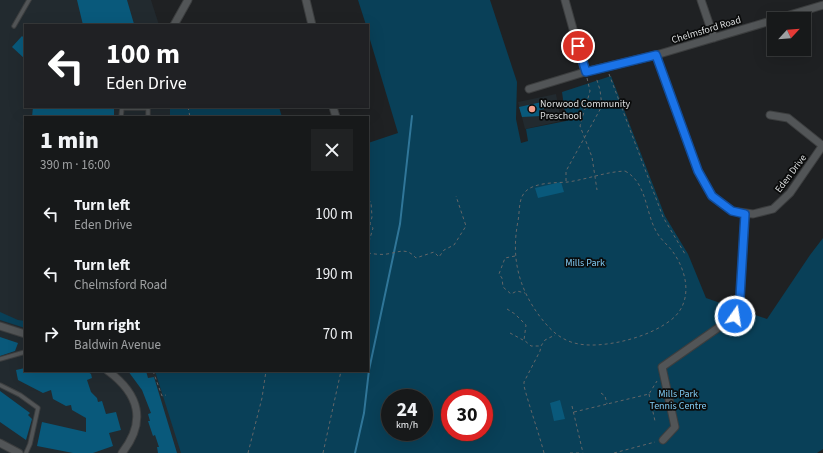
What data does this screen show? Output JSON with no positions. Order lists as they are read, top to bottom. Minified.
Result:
{"streets":{"street":["Chelmsford Road","Eden Drive"]},"crossings":[["Chelmsford Road","Eden Drive"]],"parks":["Mills Park","Mills Park Tennis Centre"],"places":["Norwood Community Preschool"],"north":"top right","page":{"turn":["100 m","Eden Drive"],"heading":["1 min","390 m · 16:00"],"list":[{"name":"Turn left","note":"Eden Drive","value":"100 m"},{"name":"Turn left","note":"Chelmsford Road","value":"190 m"},{"name":"Turn right","note":"Baldwin Avenue","value":"70 m"}],"speed":"24 km/h","limit":"30"}}
